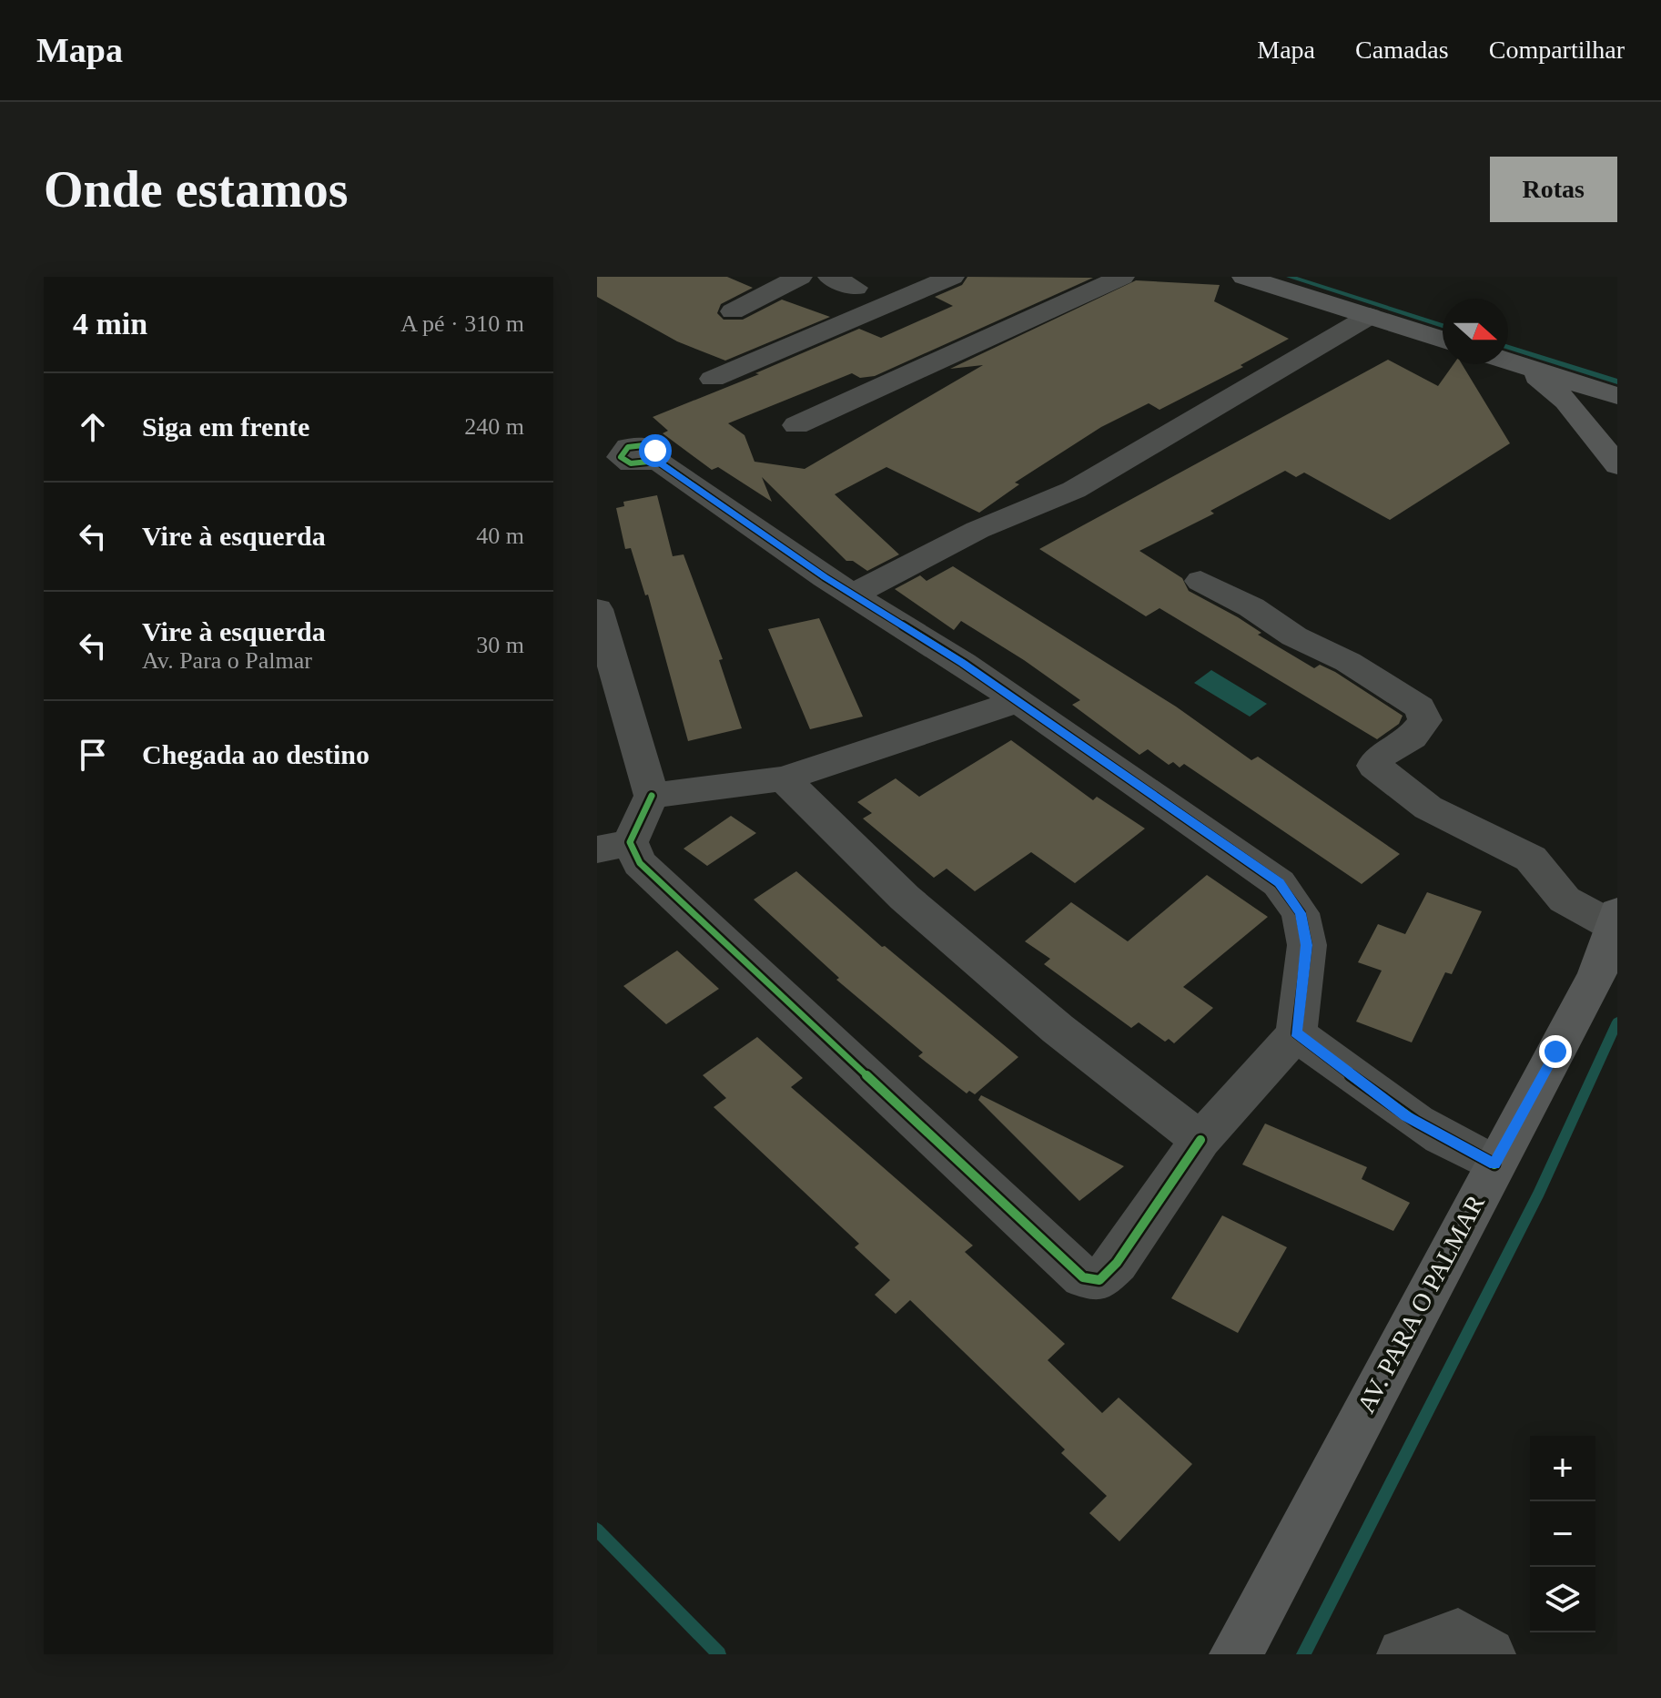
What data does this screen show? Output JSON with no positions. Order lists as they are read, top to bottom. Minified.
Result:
{"streets":{"main road":["AV. PARA O PALMAR"]},"north":"right","page":{"header":"Mapa","nav":["Mapa","Camadas","Compartilhar"],"buttons":"Rotas","title":"Onde estamos","heading":["4 min","A pé · 310 m"],"list":[["Siga em frente","240 m"],["Vire à esquerda","40 m"],["Vire à esquerda","Av. Para o Palmar","30 m"],"Chegada ao destino"],"map_buttons":["+","−"]}}
